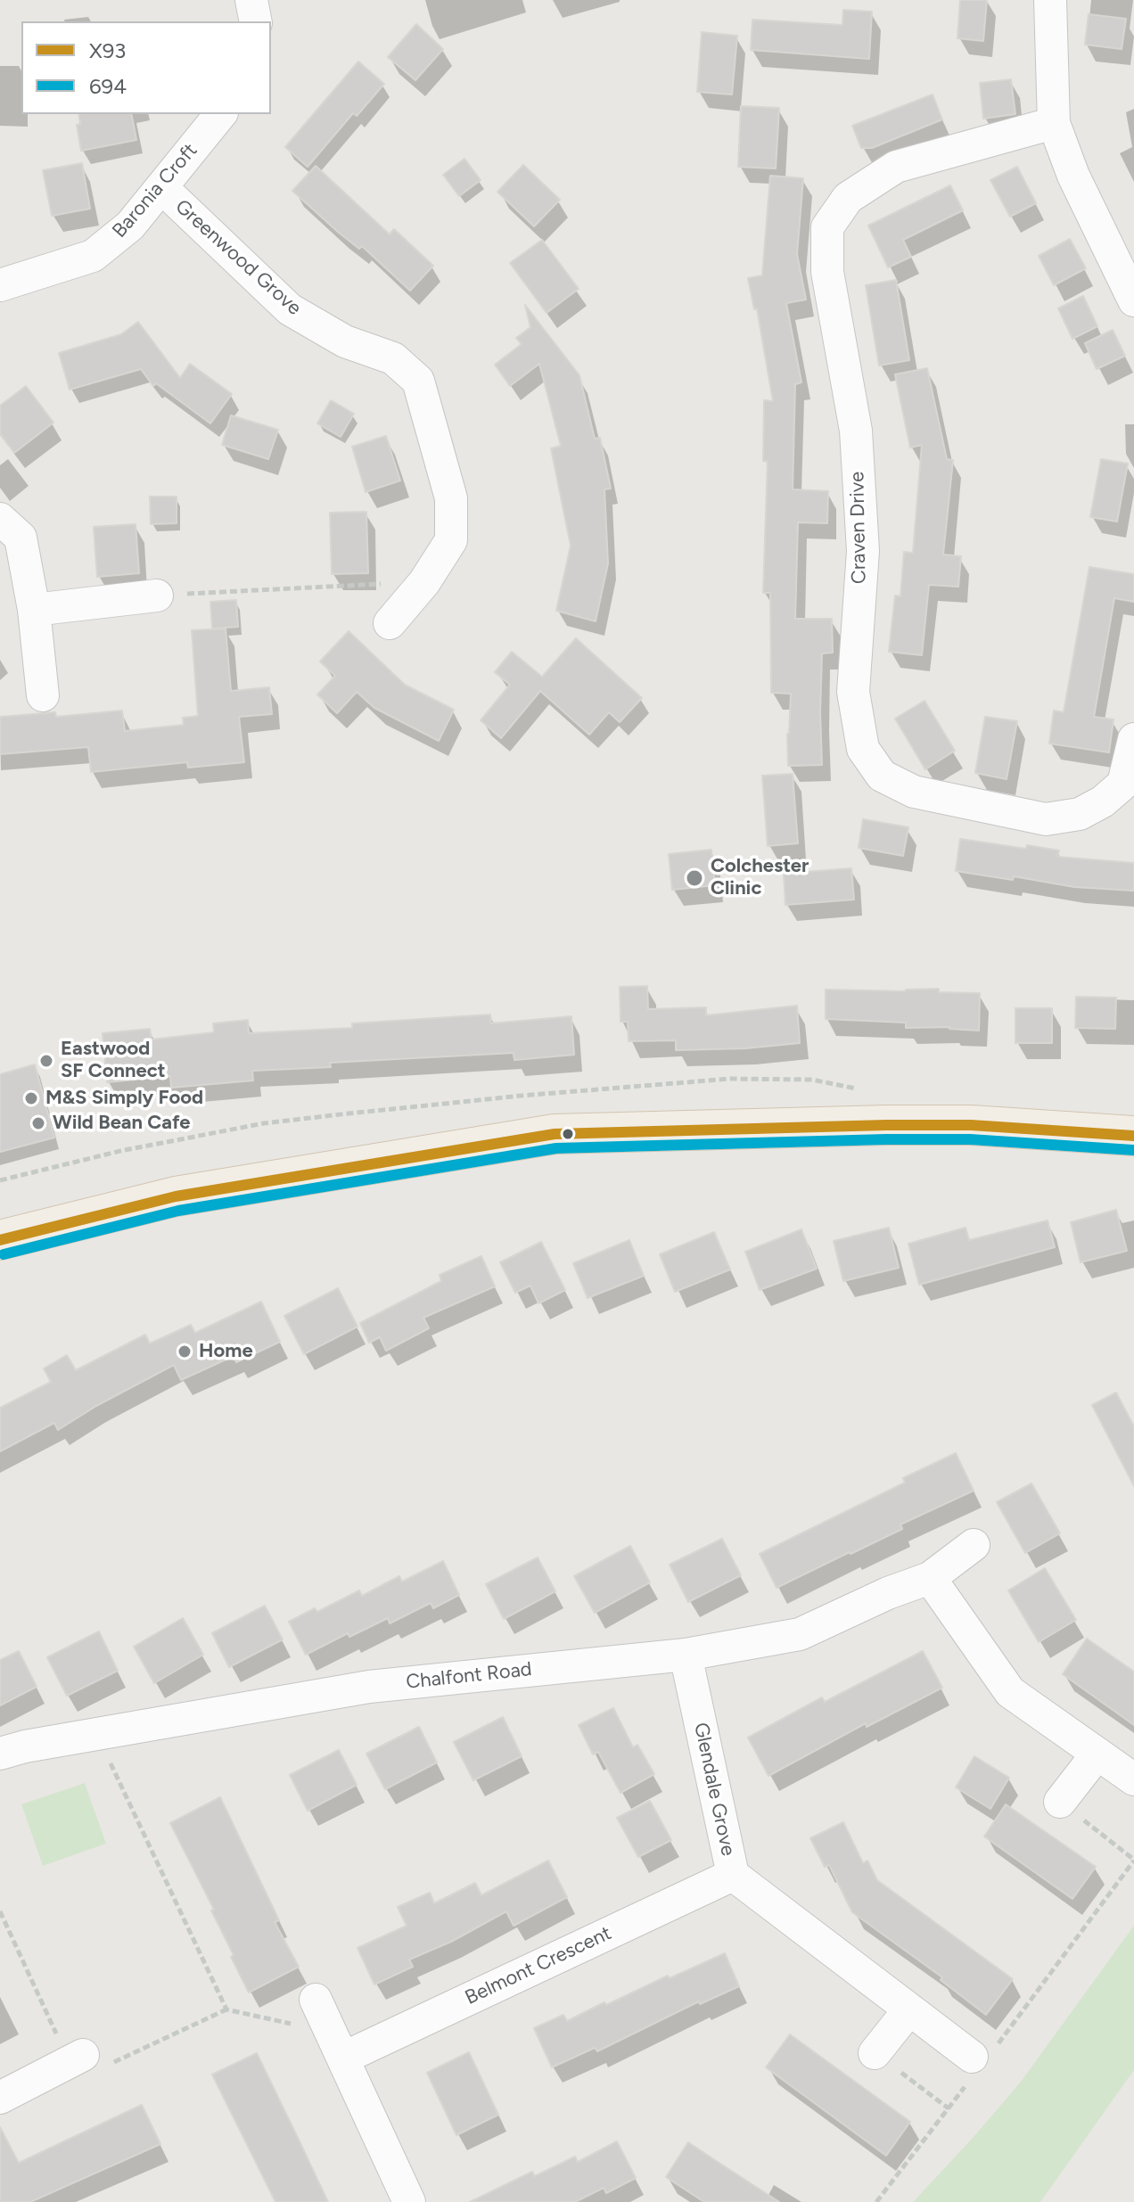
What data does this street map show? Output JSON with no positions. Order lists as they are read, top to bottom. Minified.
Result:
{"streets":{"street":["Baronia Croft","Greenwood Grove","Craven Drive","Chalfont Road","Glendale Grove","Belmont Crescent"]},"crossings":[["Baronia Croft","Greenwood Grove"],["Chalfont Road","Glendale Grove"],["Glendale Grove","Belmont Crescent"]],"places":["Colchester Clinic","Eastwood SF Connect","M&S Simply Food","Wild Bean Cafe","Home"],"lines":["transit line X93","transit line 694"],"legend":["X93","694"]}
